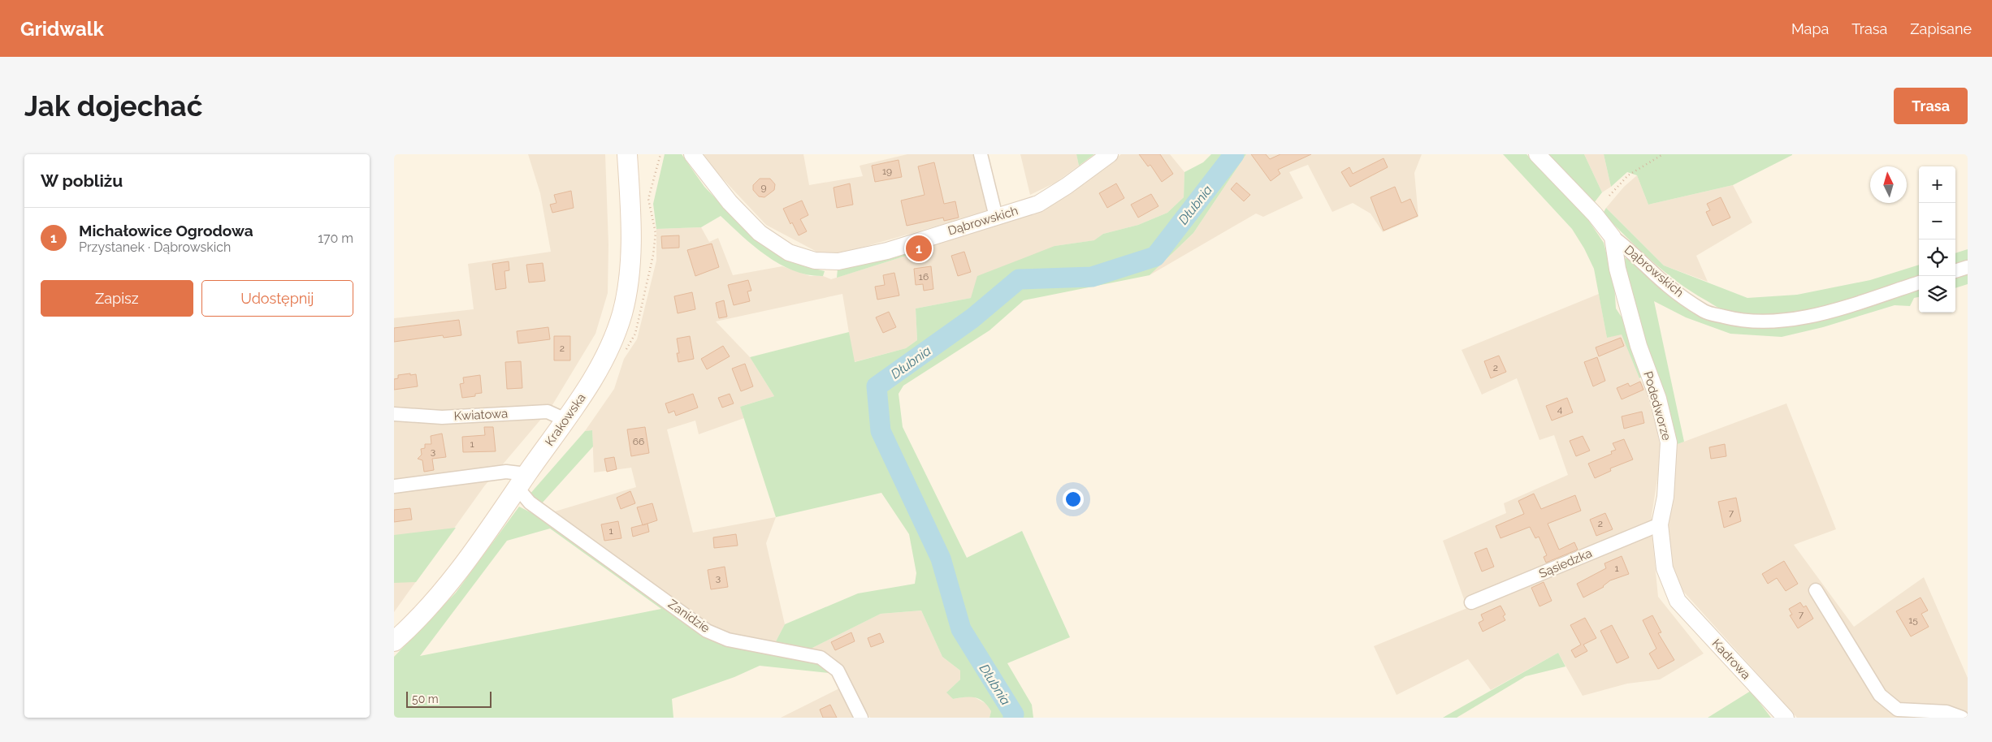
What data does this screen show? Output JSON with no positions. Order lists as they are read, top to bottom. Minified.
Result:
{"streets":{"main road":["Krakowska"],"street":["Dąbrowskich","Podedworze","Kwiatowa","Sąsiedzka","Zanidzie","Kadrowa"]},"crossings":[["Dąbrowskich","Podedworze"],["Podedworze","Sąsiedzka"],["Podedworze","Kadrowa"],["Kwiatowa","Krakowska"],["Krakowska","Zanidzie"]],"water":["Dłubnia"],"house_numbers":["19","9","16","2","2","4","66","1","3","7","2","1","1","3","7","15"],"scale_bar":"50 m","north":"top","page":{"header":"Gridwalk","nav":["Mapa","Trasa","Zapisane"],"buttons":["Trasa",["Zapisz","Udostępnij"]],"title":"Jak dojechać","heading":"W pobliżu","map_buttons":["+","−"],"list":[{"mark":"1","name":"Michałowice Ogrodowa","note":"Przystanek · Dąbrowskich","value":"170 m"}],"pins":"1","scale":"50 m"}}
